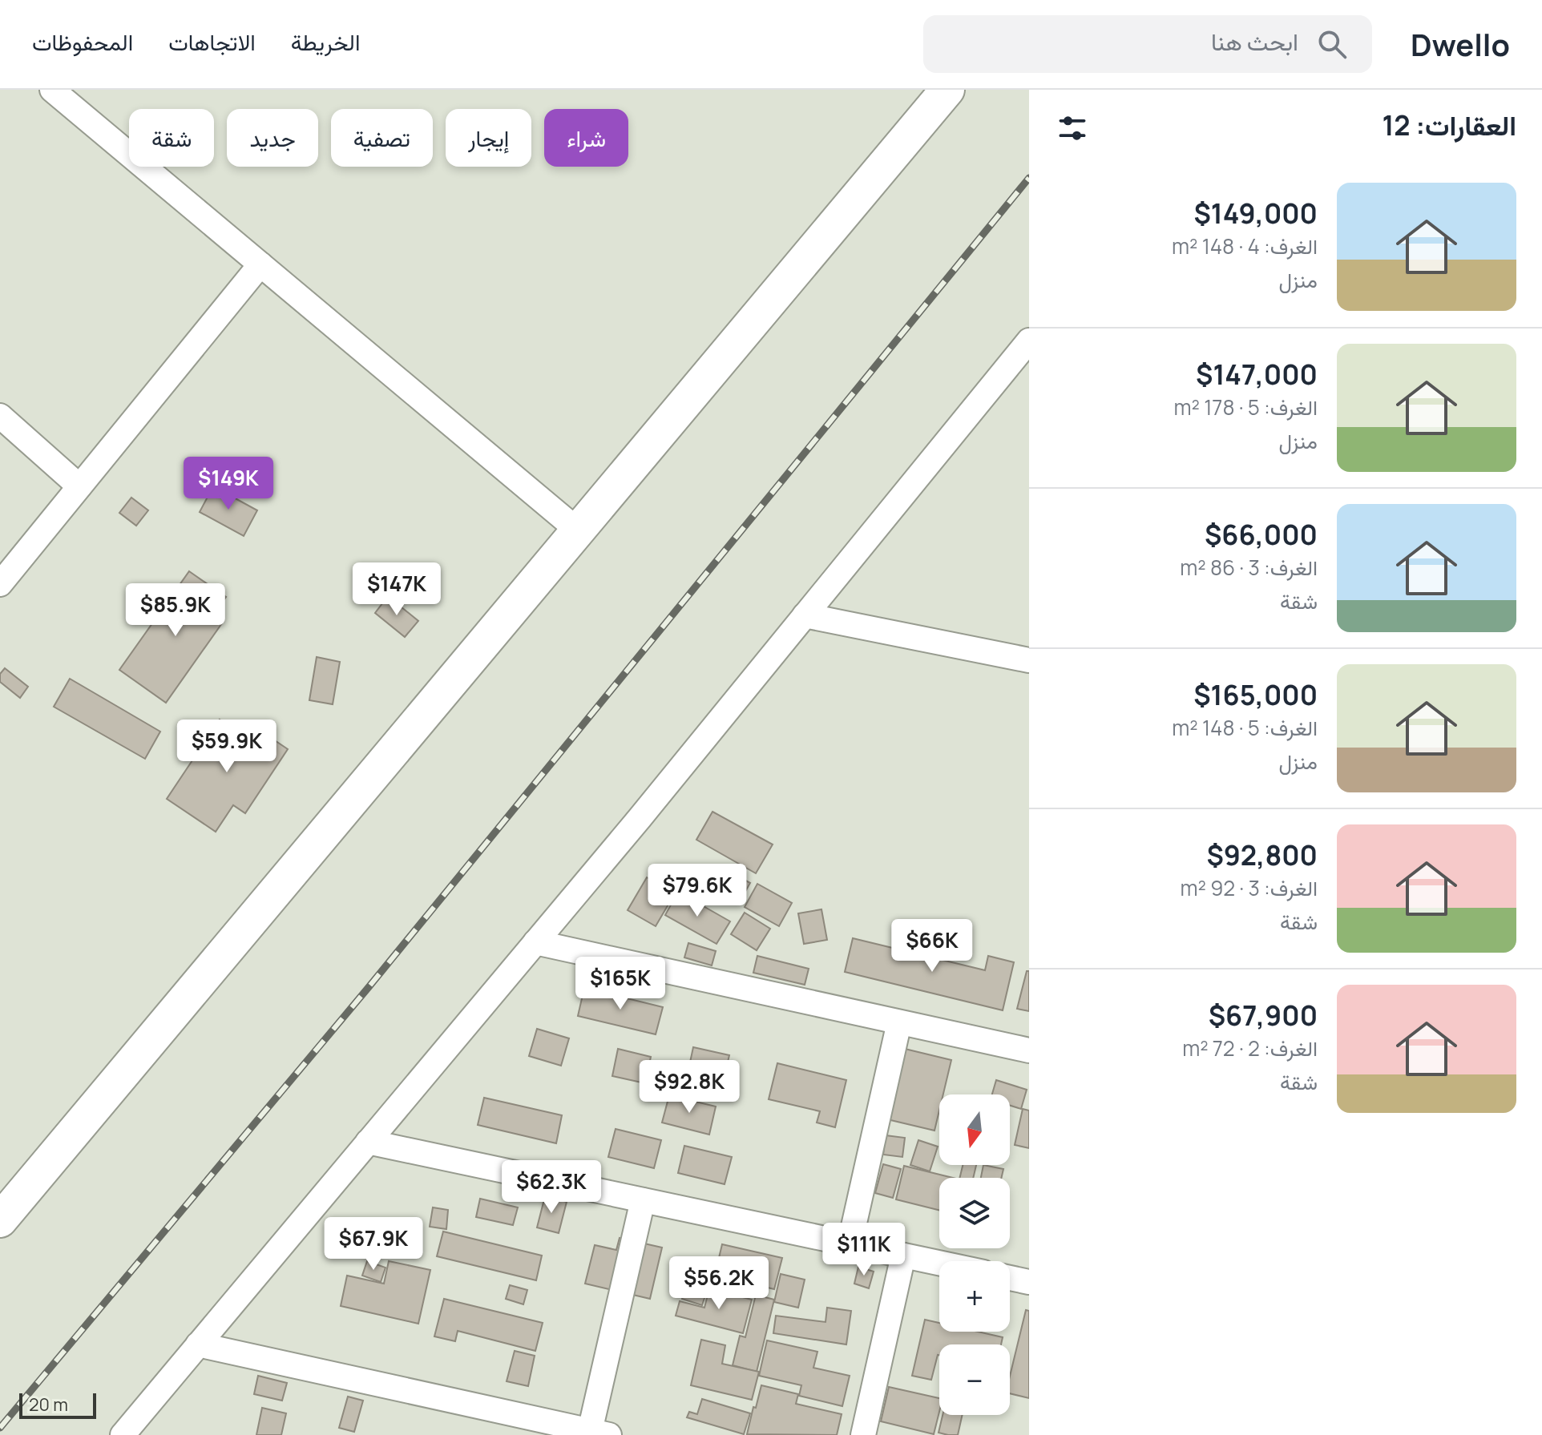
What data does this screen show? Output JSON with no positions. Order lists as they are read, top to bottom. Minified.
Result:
{"scale_bar":"20 m","north":"bottom","page":{"header":"Dwello","search":"ابحث هنا","nav":["الخريطة","الاتجاهات","المحفوظات"],"heading":"العقارات: 12","chip":["شراء","إيجار","تصفية","جديد","شقة"],"list":[{"name":"$149,000","note":"الغرف: 4 · 148 m² · منزل"},{"name":"$147,000","note":"الغرف: 5 · 178 m² · منزل"},{"name":"$66,000","note":"الغرف: 3 · 86 m² · شقة"},{"name":"$165,000","note":"الغرف: 5 · 148 m² · منزل"},{"name":"$92,800","note":"الغرف: 3 · 92 m² · شقة"},{"name":"$67,900","note":"الغرف: 2 · 72 m² · شقة"}],"price":["$149K","$147K","$85.9K","$59.9K","$79.6K","$66K","$165K","$92.8K","$62.3K","$67.9K","$111K","$56.2K"],"map_buttons":["+","−"],"scale":"20 m"}}
